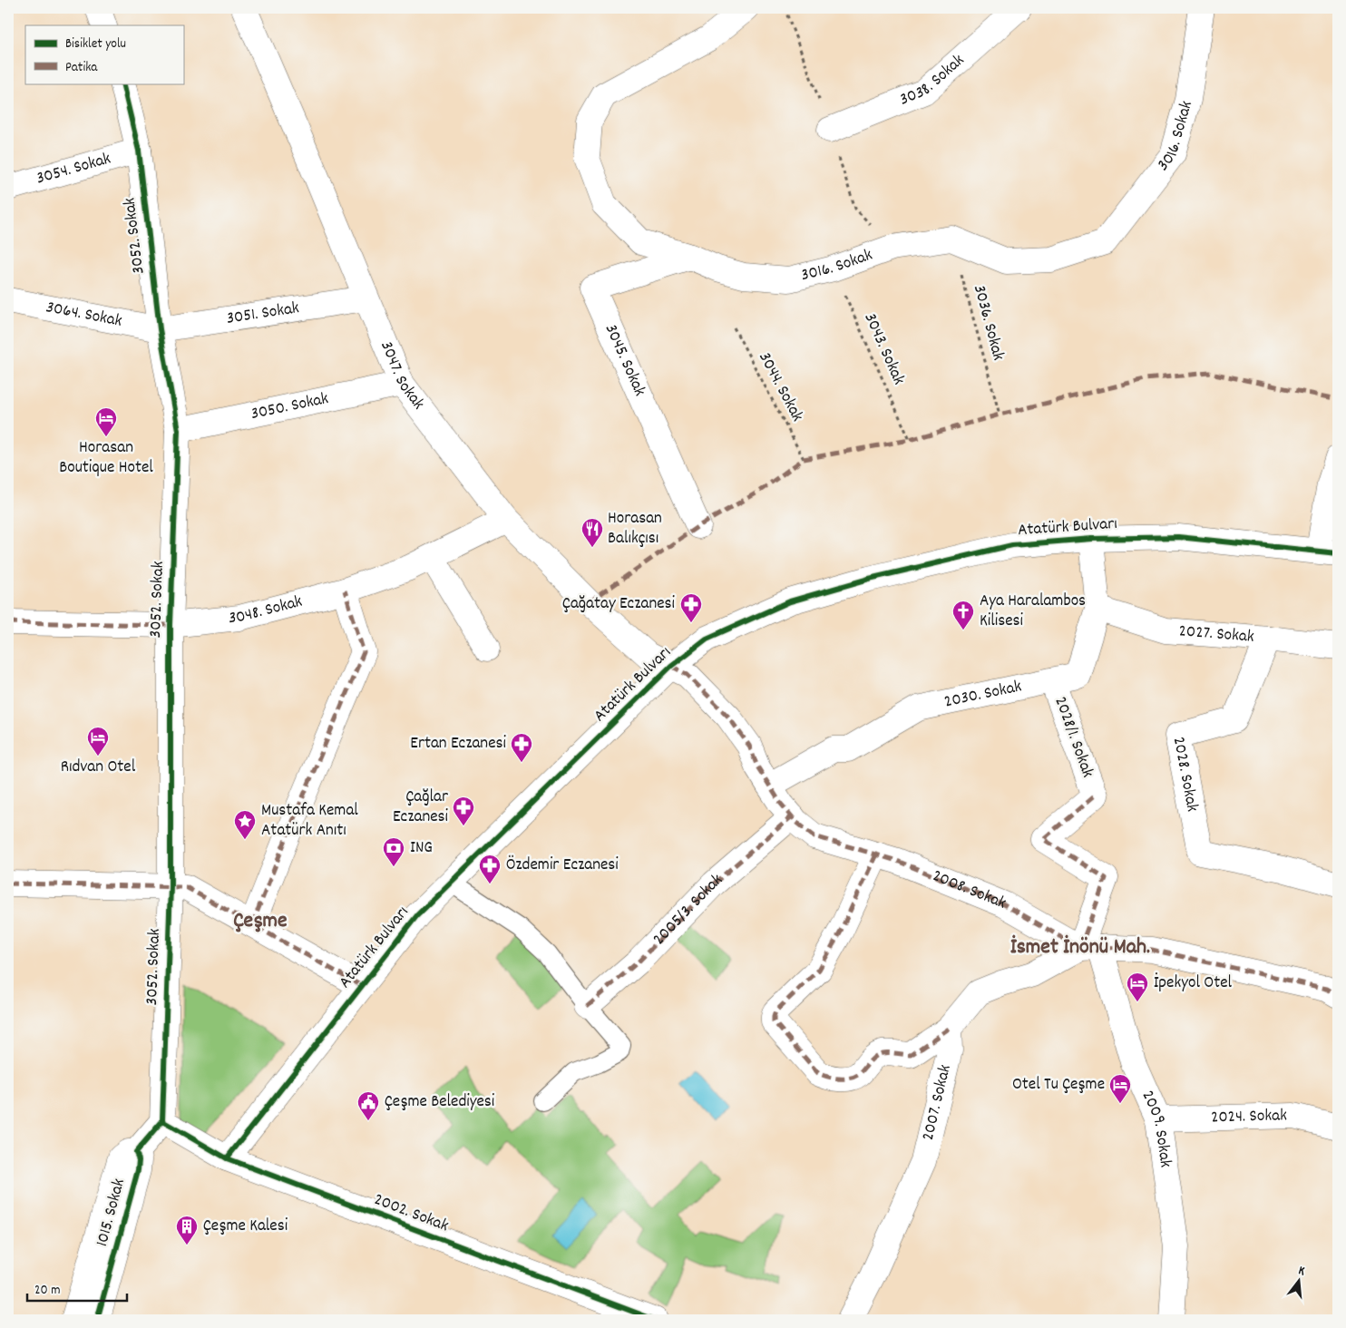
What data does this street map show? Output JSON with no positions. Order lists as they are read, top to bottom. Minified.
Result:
{"streets":{"street":["3038. Sokak","3016. Sokak","3054. Sokak","3052. Sokak","3051. Sokak","3064. Sokak","3045. Sokak","3047. Sokak","3050. Sokak","Atatürk Bulvarı","3048. Sokak","2027. Sokak","2030. Sokak","2028/1. Sokak","2028. Sokak","2008. Sokak","2005/3. Sokak","2007. Sokak","2024. Sokak","2009. Sokak","1015. Sokak","2002. Sokak"],"path":["3036. Sokak","3043. Sokak","3044. Sokak"]},"crossings":[["3016. Sokak","3036. Sokak"],["3016. Sokak","3043. Sokak"],["3016. Sokak","3045. Sokak"],["3054. Sokak","3052. Sokak"],["3052. Sokak","3051. Sokak"],["3052. Sokak","3064. Sokak"],["3052. Sokak","3050. Sokak"],["3052. Sokak","3048. Sokak"],["3052. Sokak","1015. Sokak"],["3052. Sokak","2002. Sokak"],["3051. Sokak","3064. Sokak"],["3051. Sokak","3047. Sokak"],["3047. Sokak","3050. Sokak"],["3047. Sokak","Atatürk Bulvarı"],["3047. Sokak","3048. Sokak"],["3047. Sokak","2008. Sokak"],["Atatürk Bulvarı","2030. Sokak"],["Atatürk Bulvarı","2008. Sokak"],["Atatürk Bulvarı","2002. Sokak"],["2027. Sokak","2030. Sokak"],["2027. Sokak","2028. Sokak"],["2030. Sokak","2028/1. Sokak"],["2030. Sokak","2008. Sokak"],["2028/1. Sokak","2008. Sokak"],["2028/1. Sokak","2009. Sokak"],["2008. Sokak","2005/3. Sokak"],["2008. Sokak","2009. Sokak"],["2024. Sokak","2009. Sokak"],["1015. Sokak","2002. Sokak"]],"districts":["Çeşme","İsmet İnönü Mah."],"places":{"hotel":["Horasan Boutique Hotel","Rıdvan Otel","İpekyol Otel","Otel Tu Çeşme"],"restaurant":["Horasan Balıkçısı"],"pharmacy":["Çağatay Eczanesi","Ertan Eczanesi","Çağlar Eczanesi","Özdemir Eczanesi"],"church":["Aya Haralambos Kilisesi"],"place":["Mustafa Kemal Atatürk Anıtı"],"bank":["ING"],"public building":["Çeşme Belediyesi"],"building":["Çeşme Kalesi"]},"legend":["Bisiklet yolu","Patika"],"scale_bar":"20 m","north":"top"}
